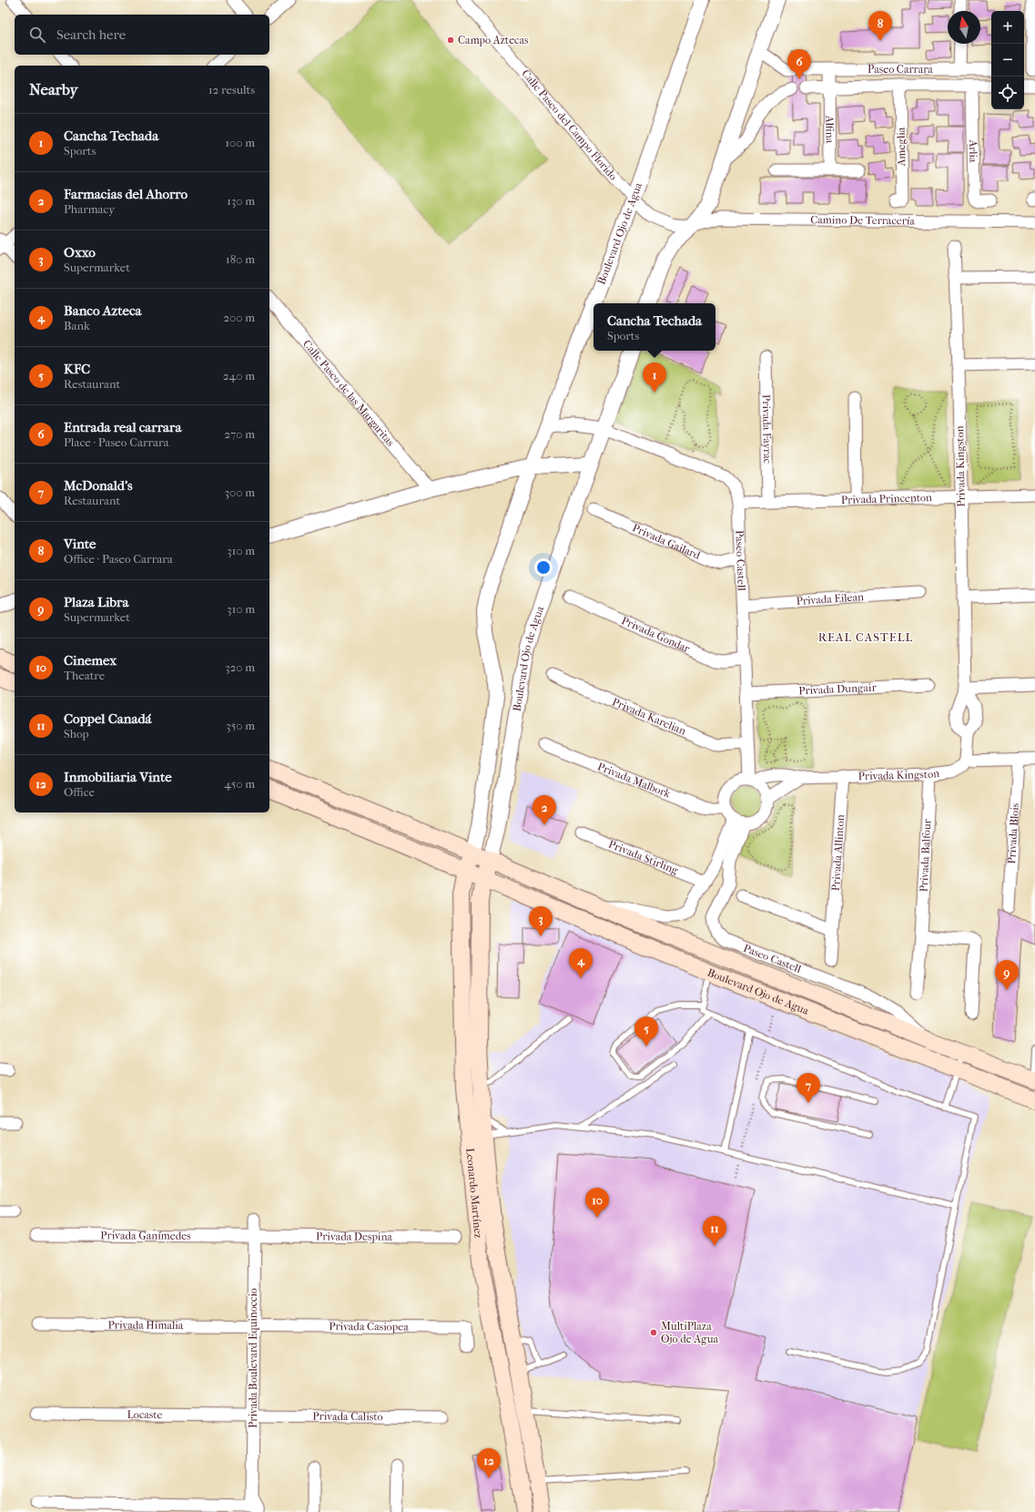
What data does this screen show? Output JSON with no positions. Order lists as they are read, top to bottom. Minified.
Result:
{"streets":{"main road":["Boulevard Ojo de Agua","Leonardo Martínez"],"street":["Paseo Carrara","Calle Paseo del Campo Florido","Alfina","Ameglia","Arlia","Camino De Terracería","Calle Paseo de las Margaritas","Privada Fayrac","Privada Kingston","Privada Princenton","Privada Gailard","Paseo Castell","Privada Eilean","Privada Gondar","Privada Dungair","Privada Karelian","Privada Malbork","Privada Blois","Privada Allinton","Privada Balfour","Privada Stirling","Privada Ganímedes","Privada Despina","Privada Himalia","Privada Casiopea","Privada Boulevard Equinoccio","Locaste","Privada Calisto"]},"crossings":[["Paseo Carrara","Alfina"],["Paseo Carrara","Ameglia"],["Paseo Carrara","Arlia"],["Calle Paseo del Campo Florido","Camino De Terracería"],["Calle Paseo del Campo Florido","Boulevard Ojo de Agua"],["Boulevard Ojo de Agua","Paseo Castell"],["Boulevard Ojo de Agua","Leonardo Martínez"],["Privada Fayrac","Privada Princenton"],["Privada Kingston","Privada Princenton"],["Privada Kingston","Paseo Castell"],["Privada Kingston","Privada Malbork"],["Privada Kingston","Privada Allinton"],["Privada Kingston","Privada Balfour"],["Privada Princenton","Paseo Castell"],["Privada Gailard","Paseo Castell"],["Paseo Castell","Privada Eilean"],["Paseo Castell","Privada Gondar"],["Paseo Castell","Privada Dungair"],["Paseo Castell","Privada Karelian"],["Paseo Castell","Privada Malbork"],["Privada Ganímedes","Privada Despina"],["Privada Ganímedes","Privada Boulevard Equinoccio"],["Privada Despina","Privada Boulevard Equinoccio"],["Privada Himalia","Privada Casiopea"],["Privada Himalia","Privada Boulevard Equinoccio"],["Privada Casiopea","Privada Boulevard Equinoccio"],["Privada Boulevard Equinoccio","Locaste"],["Privada Boulevard Equinoccio","Privada Calisto"],["Locaste","Privada Calisto"]],"districts":["REAL CASTELL"],"places":["Campo Aztecas","MultiPlaza Ojo de Agua"],"north":"top","page":{"map_buttons":["+","−"],"pins":["8","6","1","2","3","4","9","5","7","10","11","12"],"search":"Search here","heading":["Nearby","12 results"],"list":[{"mark":"1","name":"Cancha Techada","note":"Sports","value":"100 m"},{"mark":"2","name":"Farmacias del Ahorro","note":"Pharmacy","value":"130 m"},{"mark":"3","name":"Oxxo","note":"Supermarket","value":"180 m"},{"mark":"4","name":"Banco Azteca","note":"Bank","value":"200 m"},{"mark":"5","name":"KFC","note":"Restaurant","value":"240 m"},{"mark":"6","name":"Entrada real carrara","note":"Place · Paseo Carrara","value":"270 m"},{"mark":"7","name":"McDonald's","note":"Restaurant","value":"300 m"},{"mark":"8","name":"Vinte","note":"Office · Paseo Carrara","value":"310 m"},{"mark":"9","name":"Plaza Libra","note":"Supermarket","value":"310 m"},{"mark":"10","name":"Cinemex","note":"Theatre","value":"320 m"},{"mark":"11","name":"Coppel Canadá","note":"Shop","value":"350 m"},{"mark":"12","name":"Inmobiliaria Vinte","note":"Office","value":"450 m"}],"popup":["Cancha Techada","Sports"]}}
